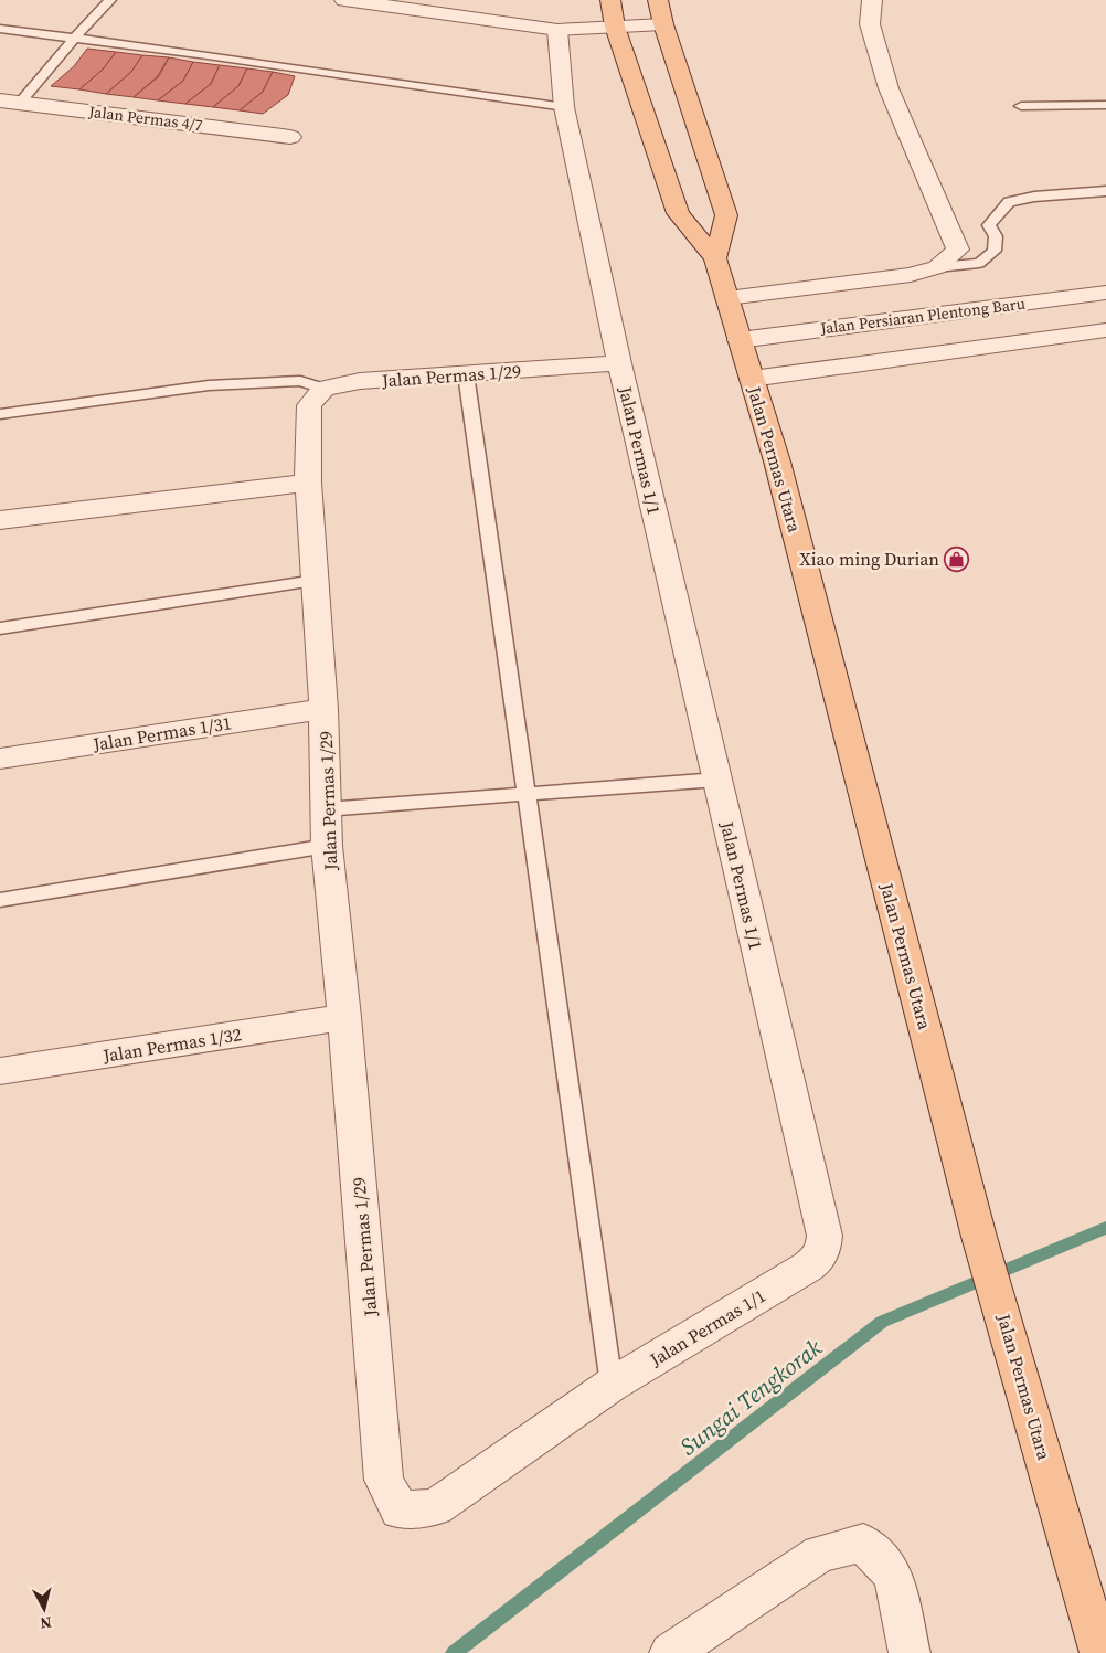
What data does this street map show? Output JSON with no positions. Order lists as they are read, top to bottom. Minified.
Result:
{"streets":{"main road":["Jalan Permas Utara"],"street":["Jalan Permas 4/7","Jalan Persiaran Plentong Baru","Jalan Permas 1/29","Jalan Permas 1/1","Jalan Permas 1/31","Jalan Permas 1/32"]},"crossings":[["Jalan Persiaran Plentong Baru","Jalan Permas Utara"],["Jalan Permas 1/29","Jalan Permas 1/1"],["Jalan Permas 1/29","Jalan Permas 1/31"],["Jalan Permas 1/29","Jalan Permas 1/32"]],"water":["Sungai Tengkorak"],"places":{"shop":["Xiao ming Durian"]},"north":"bottom"}
